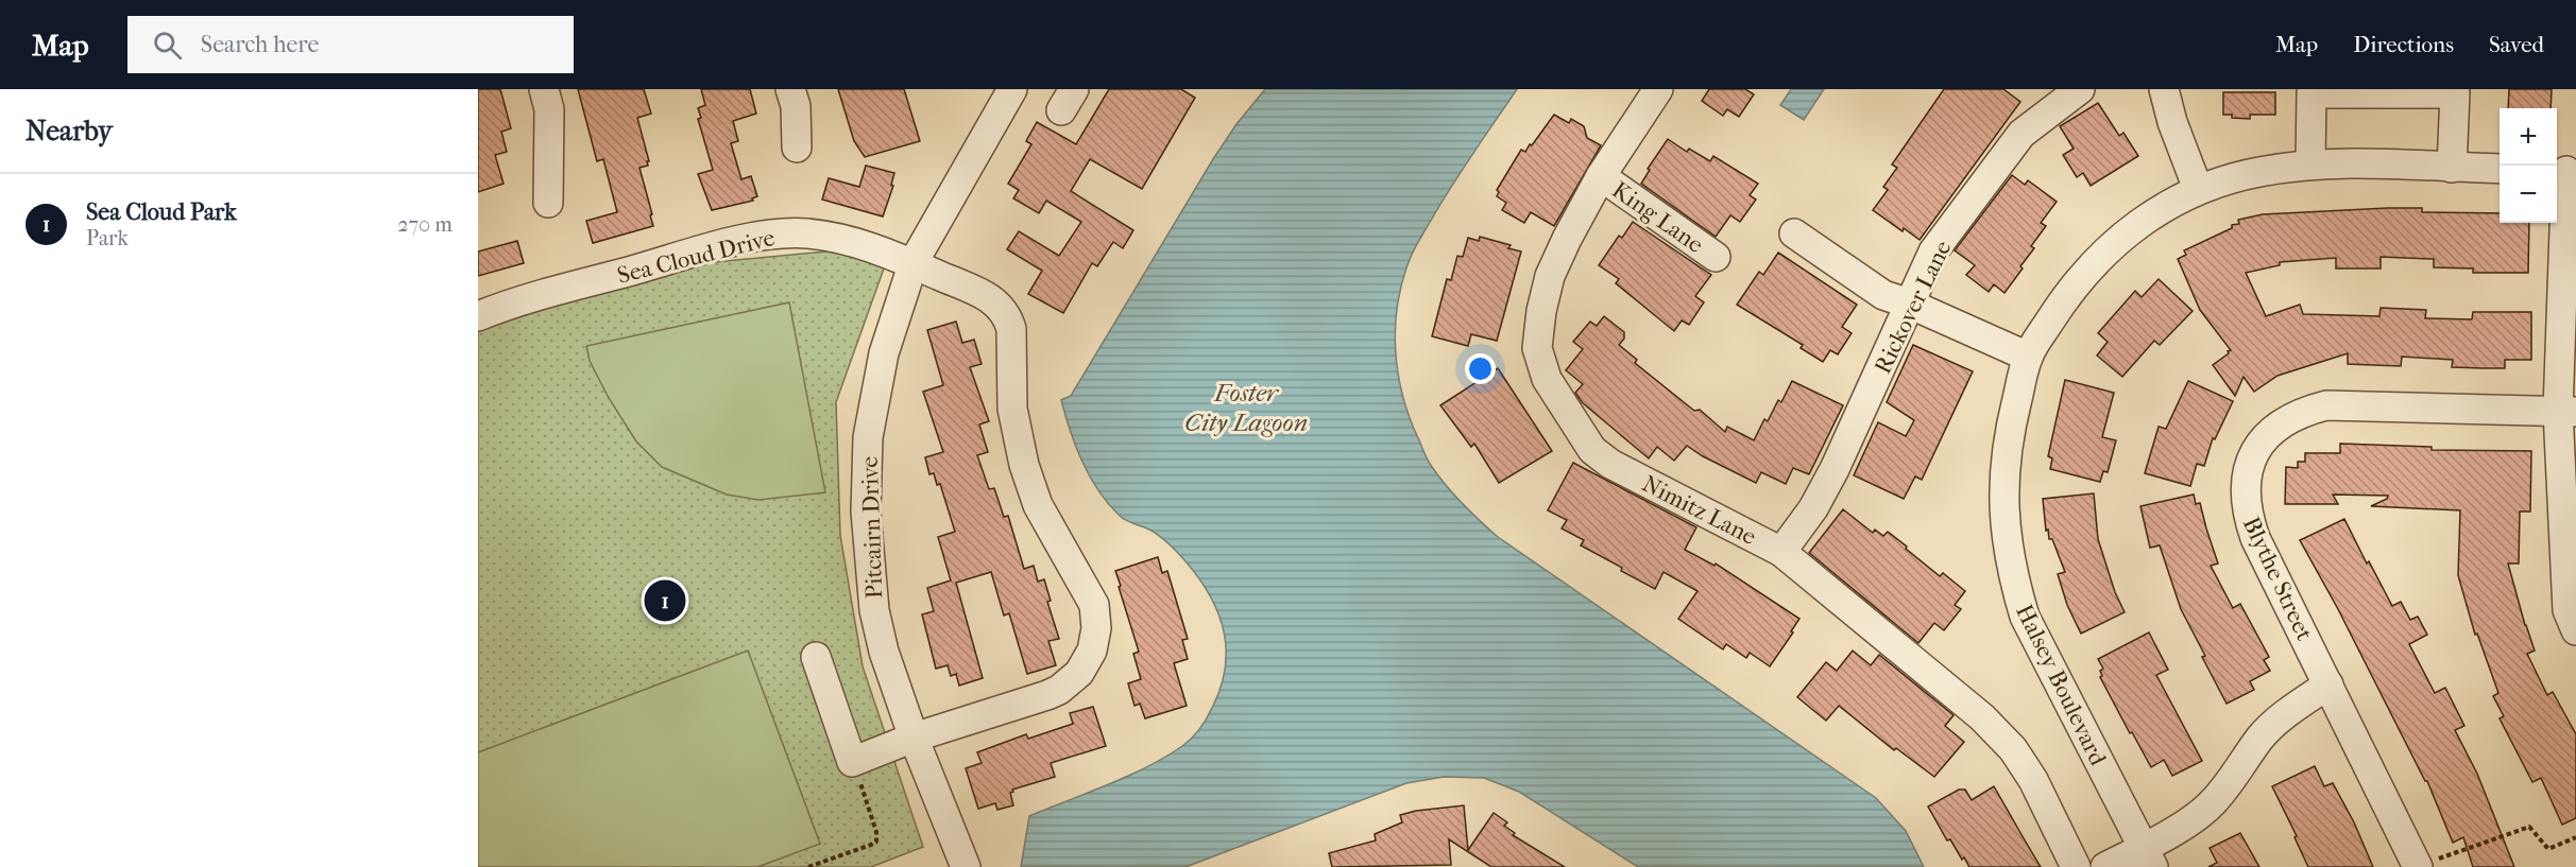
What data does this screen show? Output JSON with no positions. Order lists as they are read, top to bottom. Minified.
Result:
{"streets":{"street":["King Lane","Sea Cloud Drive","Rickover Lane","Nimitz Lane","Pitcairn Drive","Blythe Street","Halsey Boulevard"]},"crossings":[["King Lane","Nimitz Lane"],["Sea Cloud Drive","Pitcairn Drive"],["Rickover Lane","Nimitz Lane"]],"water":["Foster City Lagoon"],"page":{"header":"Map","search":"Search here","nav":["Map","Directions","Saved"],"heading":"Nearby","map_buttons":["+","−"],"list":[{"mark":"1","name":"Sea Cloud Park","note":"Park","value":"270 m"}],"pins":"1"}}
